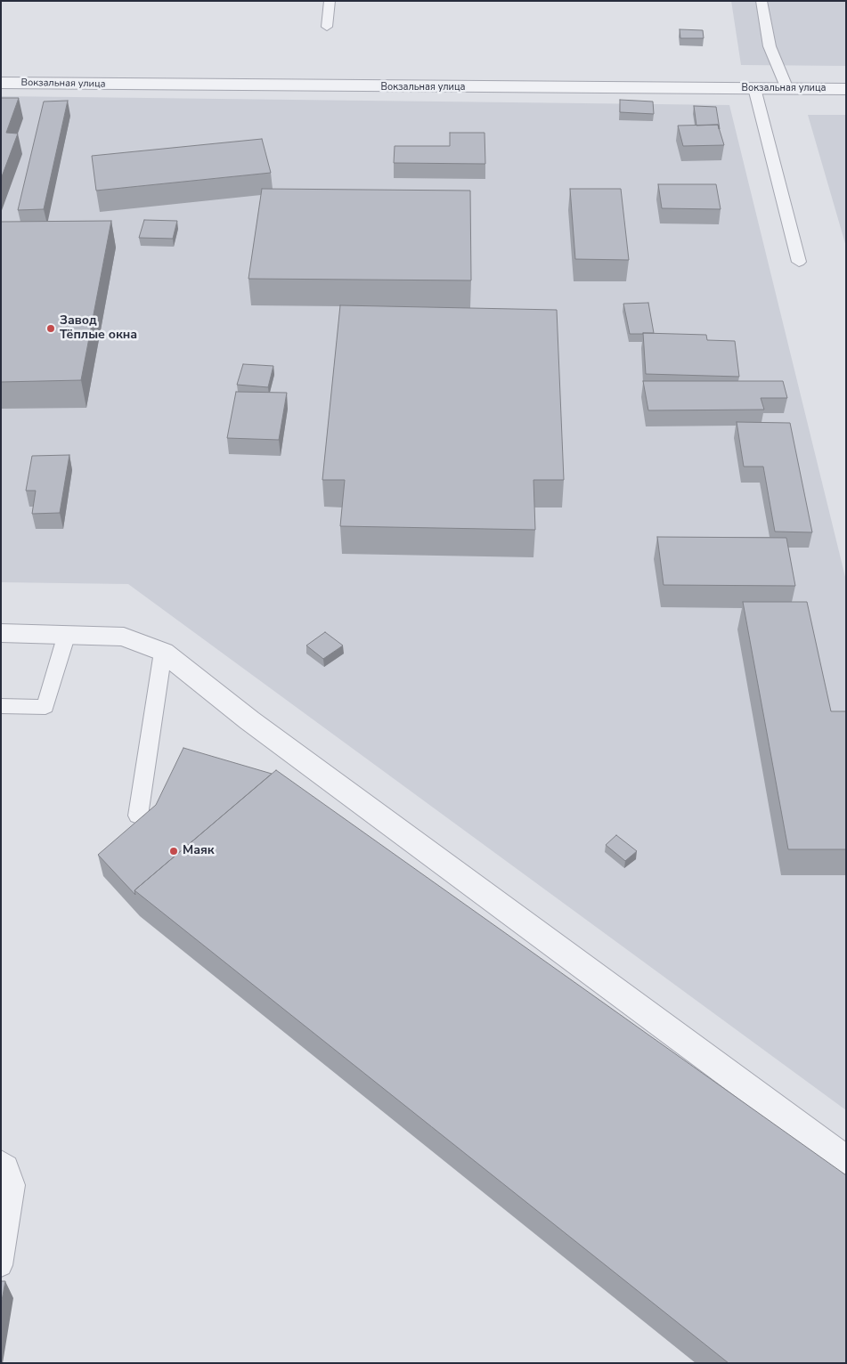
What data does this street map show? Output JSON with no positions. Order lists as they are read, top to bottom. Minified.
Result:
{"streets":{"street":["Вокзальная улица"]},"places":["Завод Тёплые окна","Маяк"]}
